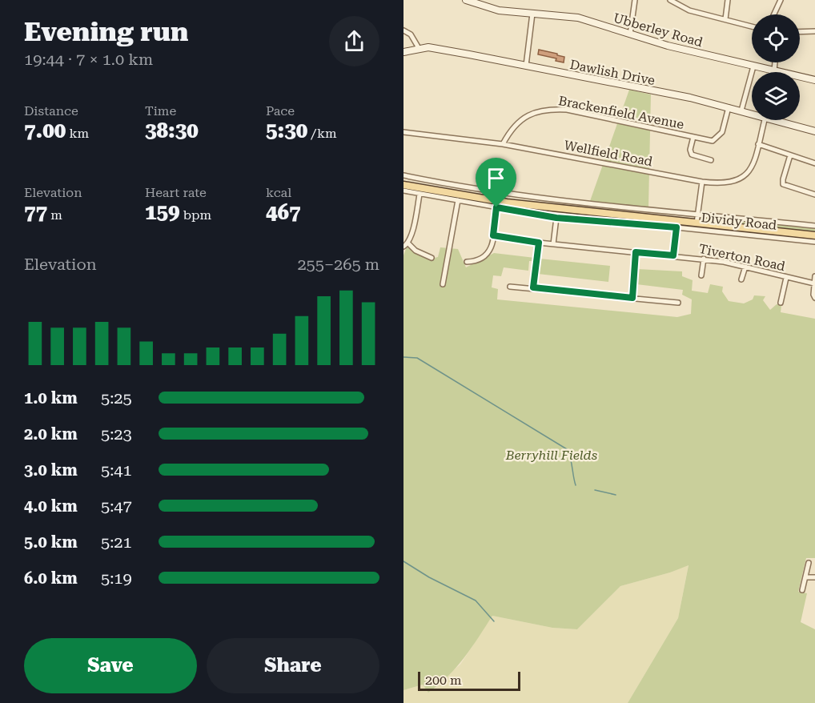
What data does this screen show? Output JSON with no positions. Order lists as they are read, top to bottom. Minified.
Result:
{"streets":{"main road":["Dividy Road"],"street":["Ubberley Road","Dawlish Drive","Brackenfield Avenue","Wellfield Road","Tiverton Road"]},"crossings":[["Dawlish Drive","Brackenfield Avenue"],["Brackenfield Avenue","Wellfield Road"]],"parks":["Berryhill Fields"],"scale_bar":"200 m","page":{"heading":["Evening run","19:44 · 7 × 1.0 km"],"stats":[["Distance","7.00 km"],["Time","38:30"],["Pace","5:30 /km"],["Elevation","77 m"],["Heart rate","159 bpm"],["kcal","467"]],"chart":["Elevation","255–265 m"],"list":[{"name":"1.0 km","note":"5:25"},{"name":"2.0 km","note":"5:23"},{"name":"3.0 km","note":"5:41"},{"name":"4.0 km","note":"5:47"},{"name":"5.0 km","note":"5:21"},{"name":"6.0 km","note":"5:19"}],"buttons":["Save","Share"],"scale":"200 m"}}
